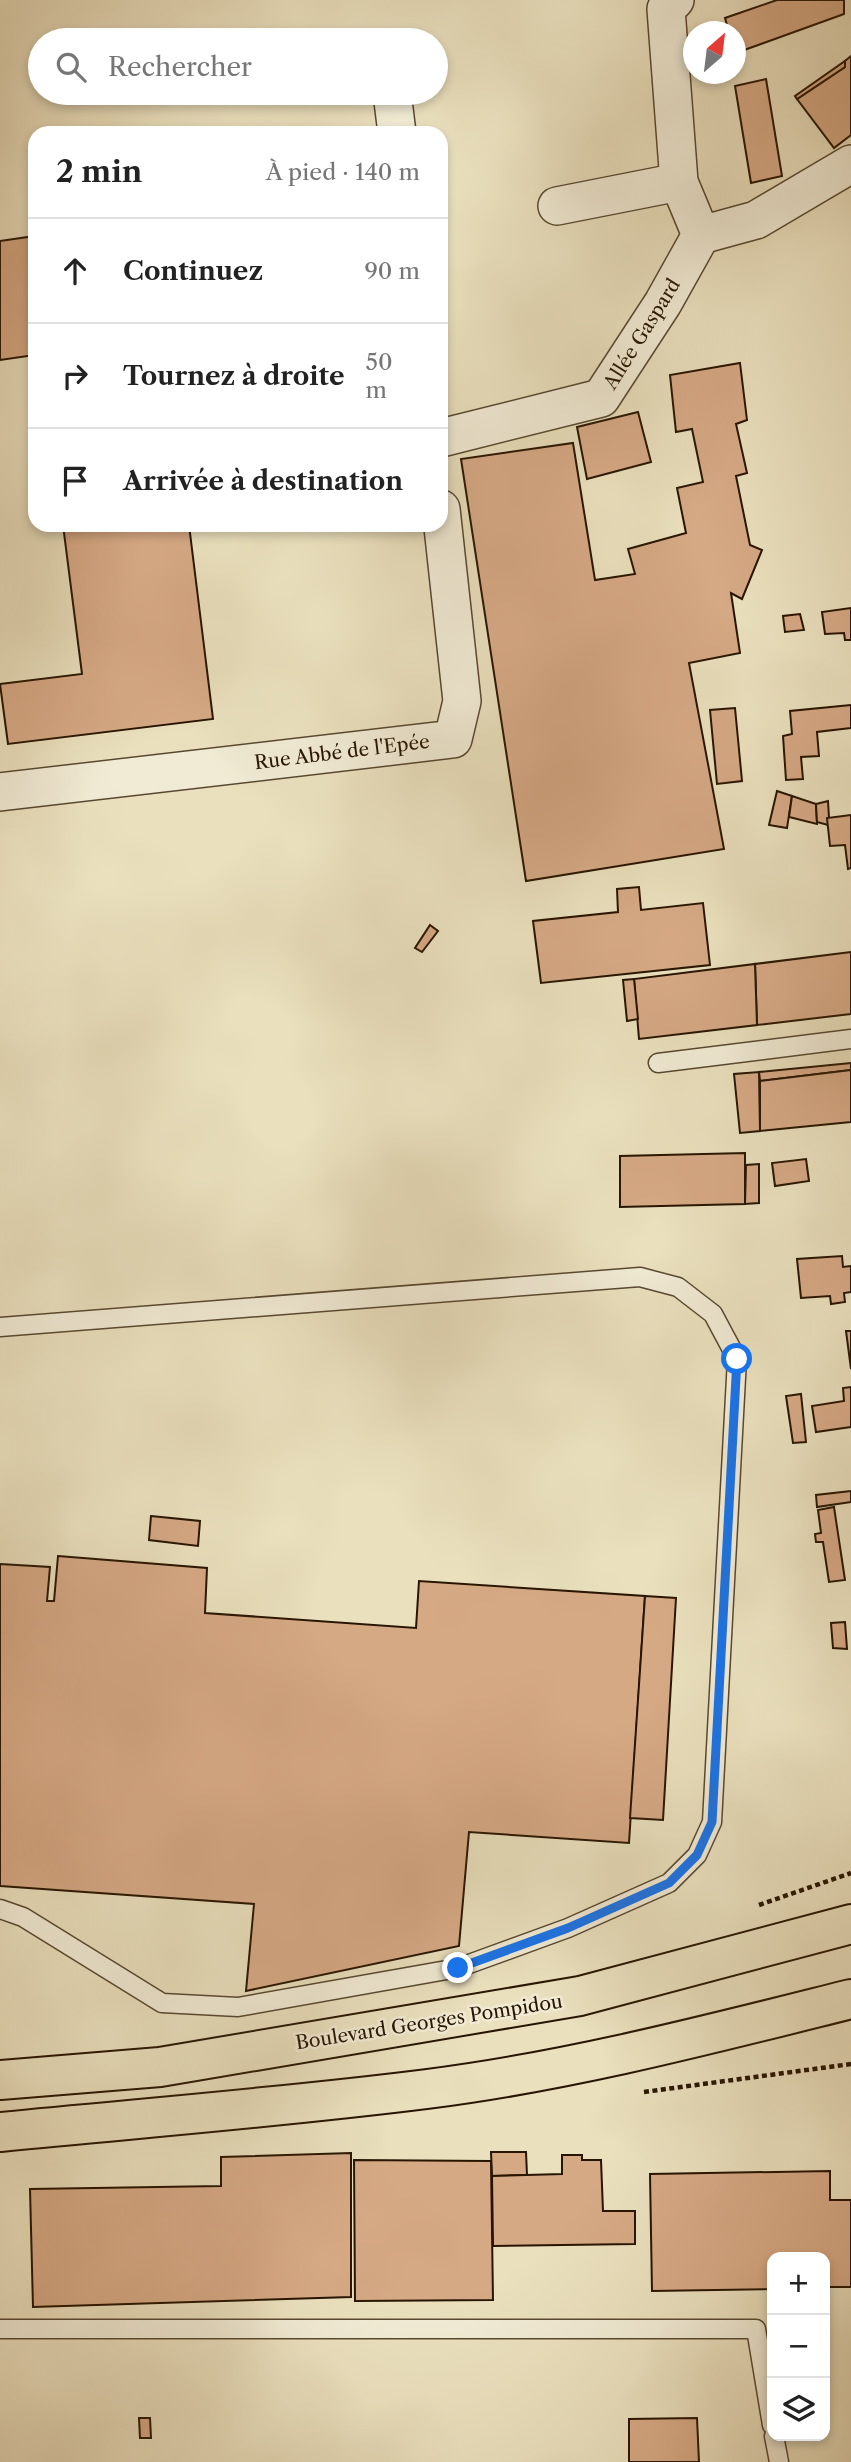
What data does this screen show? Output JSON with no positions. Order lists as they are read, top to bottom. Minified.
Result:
{"streets":{"main road":["Boulevard Georges Pompidou"],"street":["Allée Gaspard","Rue Abbé de l'Epée"]},"north":"top right","page":{"search":"Rechercher","heading":["2 min","À pied · 140 m"],"list":[["Continuez","90 m"],["Tournez à droite","50 m"],"Arrivée à destination"],"map_buttons":["+","−"]}}
